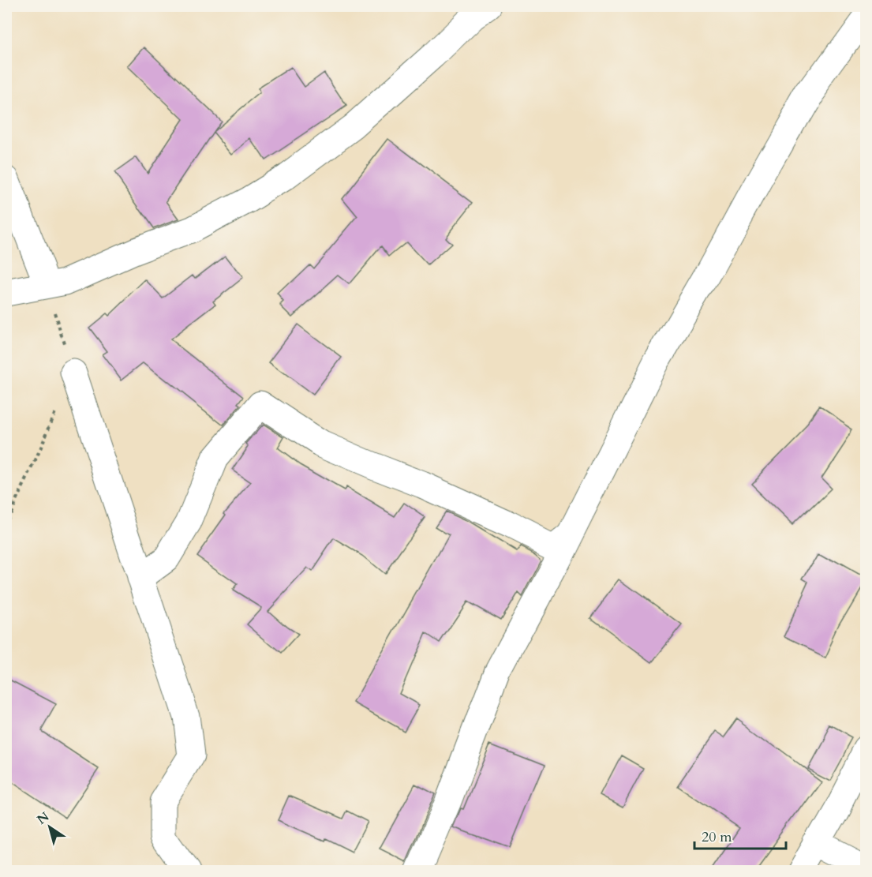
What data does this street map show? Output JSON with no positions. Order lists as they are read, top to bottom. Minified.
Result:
{"scale_bar":"20 m","north":"top left"}
